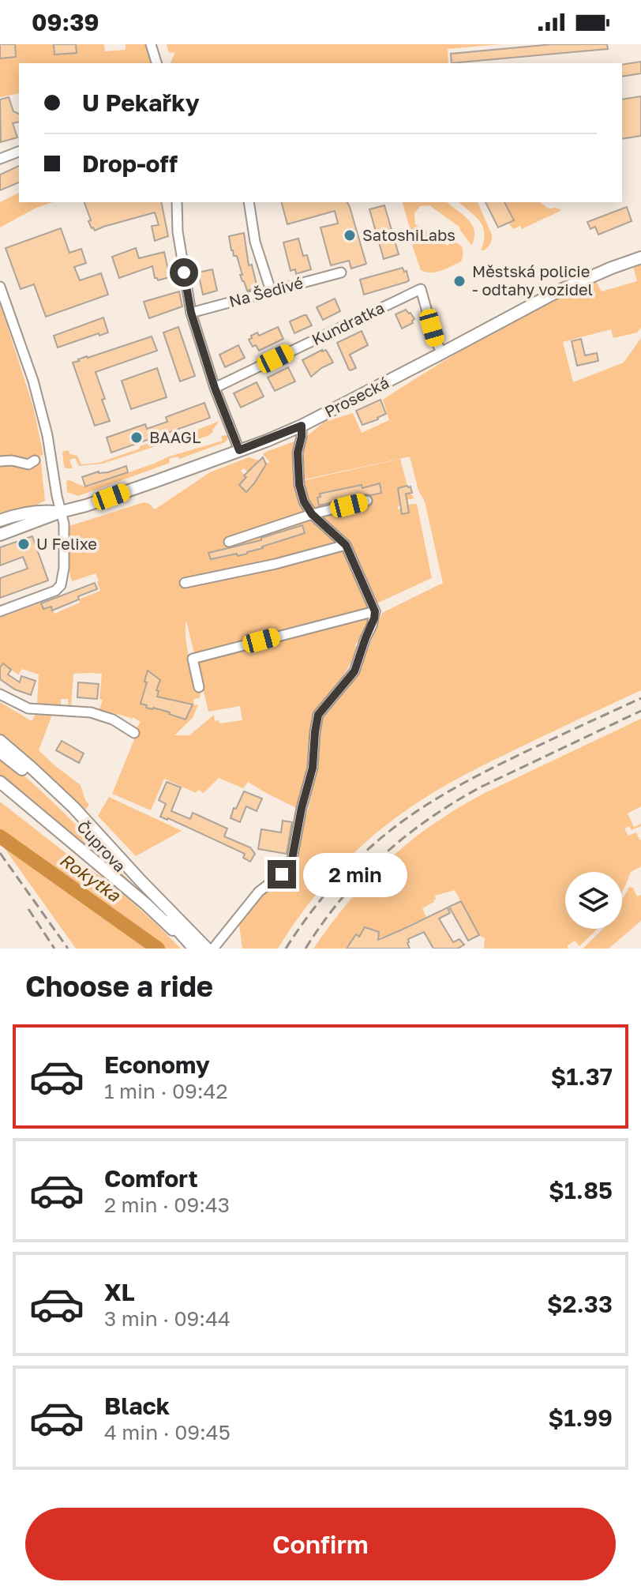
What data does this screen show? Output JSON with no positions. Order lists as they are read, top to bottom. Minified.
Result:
{"streets":{"main road":["Prosecká","Čuprova"],"street":["Na Šedivé","Kundratka"]},"crossings":[["Kundratka","Prosecká"]],"water":["Rokytka"],"places":["SatoshiLabs","Městská policie - odtahy vozidel","BAAGL","U Felixe"],"page":{"status":"09:39","banner":["U Pekařky","Drop-off"],"bubble":"2 min","heading":"Choose a ride","list":[{"name":"Economy","note":"1 min · 09:42","value":"$1.37"},{"name":"Comfort","note":"2 min · 09:43","value":"$1.85"},{"name":"XL","note":"3 min · 09:44","value":"$2.33"},{"name":"Black","note":"4 min · 09:45","value":"$1.99"}],"buttons":"Confirm"}}
